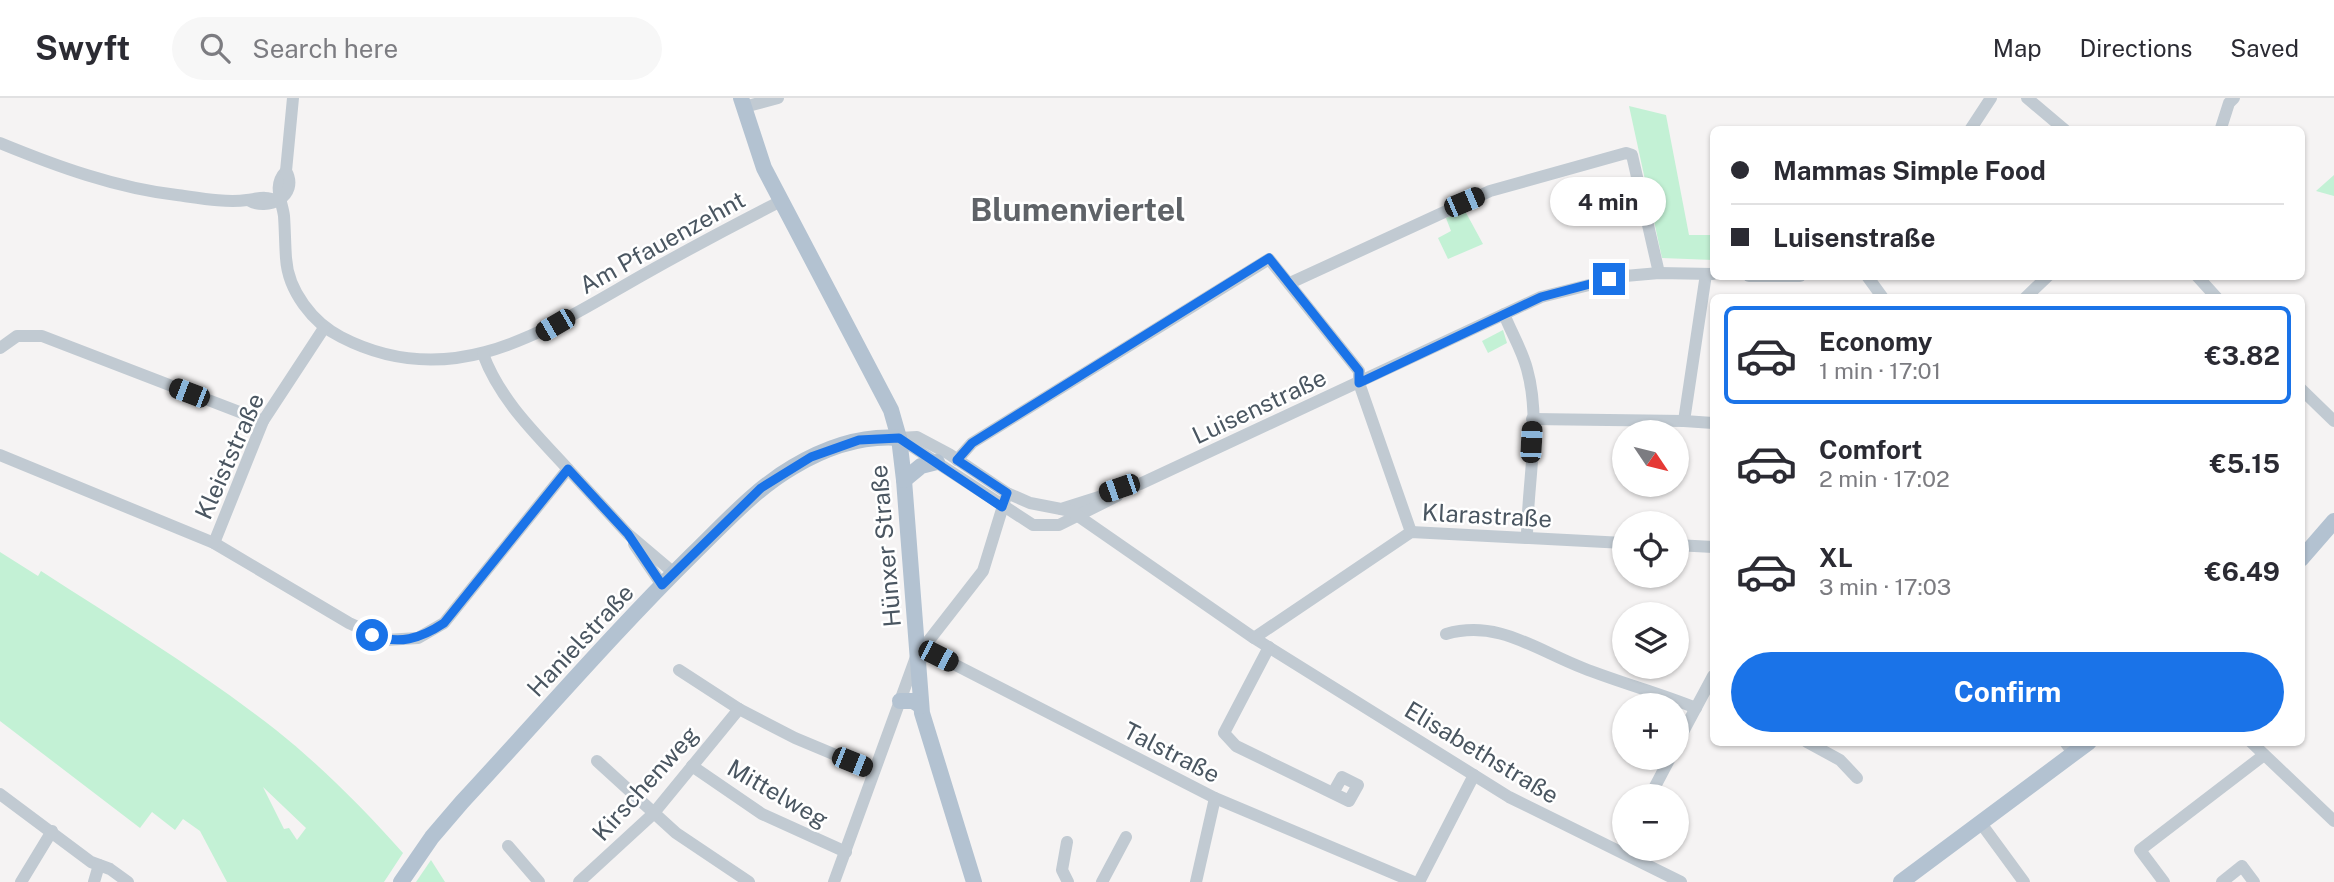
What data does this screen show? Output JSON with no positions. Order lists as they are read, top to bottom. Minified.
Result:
{"streets":{"main road":["Hünxer Straße","Hanielstraße"],"street":["Am Pfauenzehnt","Luisenstraße","Kleiststraße","Klarastraße","Talstraße","Elisabethstraße","Kirschenweg","Mittelweg"]},"crossings":[["Am Pfauenzehnt","Kleiststraße"],["Am Pfauenzehnt","Hünxer Straße"],["Luisenstraße","Hünxer Straße"],["Luisenstraße","Hanielstraße"],["Luisenstraße","Elisabethstraße"],["Klarastraße","Elisabethstraße"],["Hünxer Straße","Hanielstraße"],["Hünxer Straße","Talstraße"],["Kirschenweg","Mittelweg"]],"districts":["Blumenviertel"],"north":"bottom right","page":{"header":"Swyft","search":"Search here","nav":["Map","Directions","Saved"],"banner":["Mammas Simple Food","Luisenstraße"],"bubble":"4 min","list":[{"name":"Economy","note":"1 min · 17:01","value":"€3.82"},{"name":"Comfort","note":"2 min · 17:02","value":"€5.15"},{"name":"XL","note":"3 min · 17:03","value":"€6.49"}],"map_buttons":["+","−"],"buttons":"Confirm"}}
